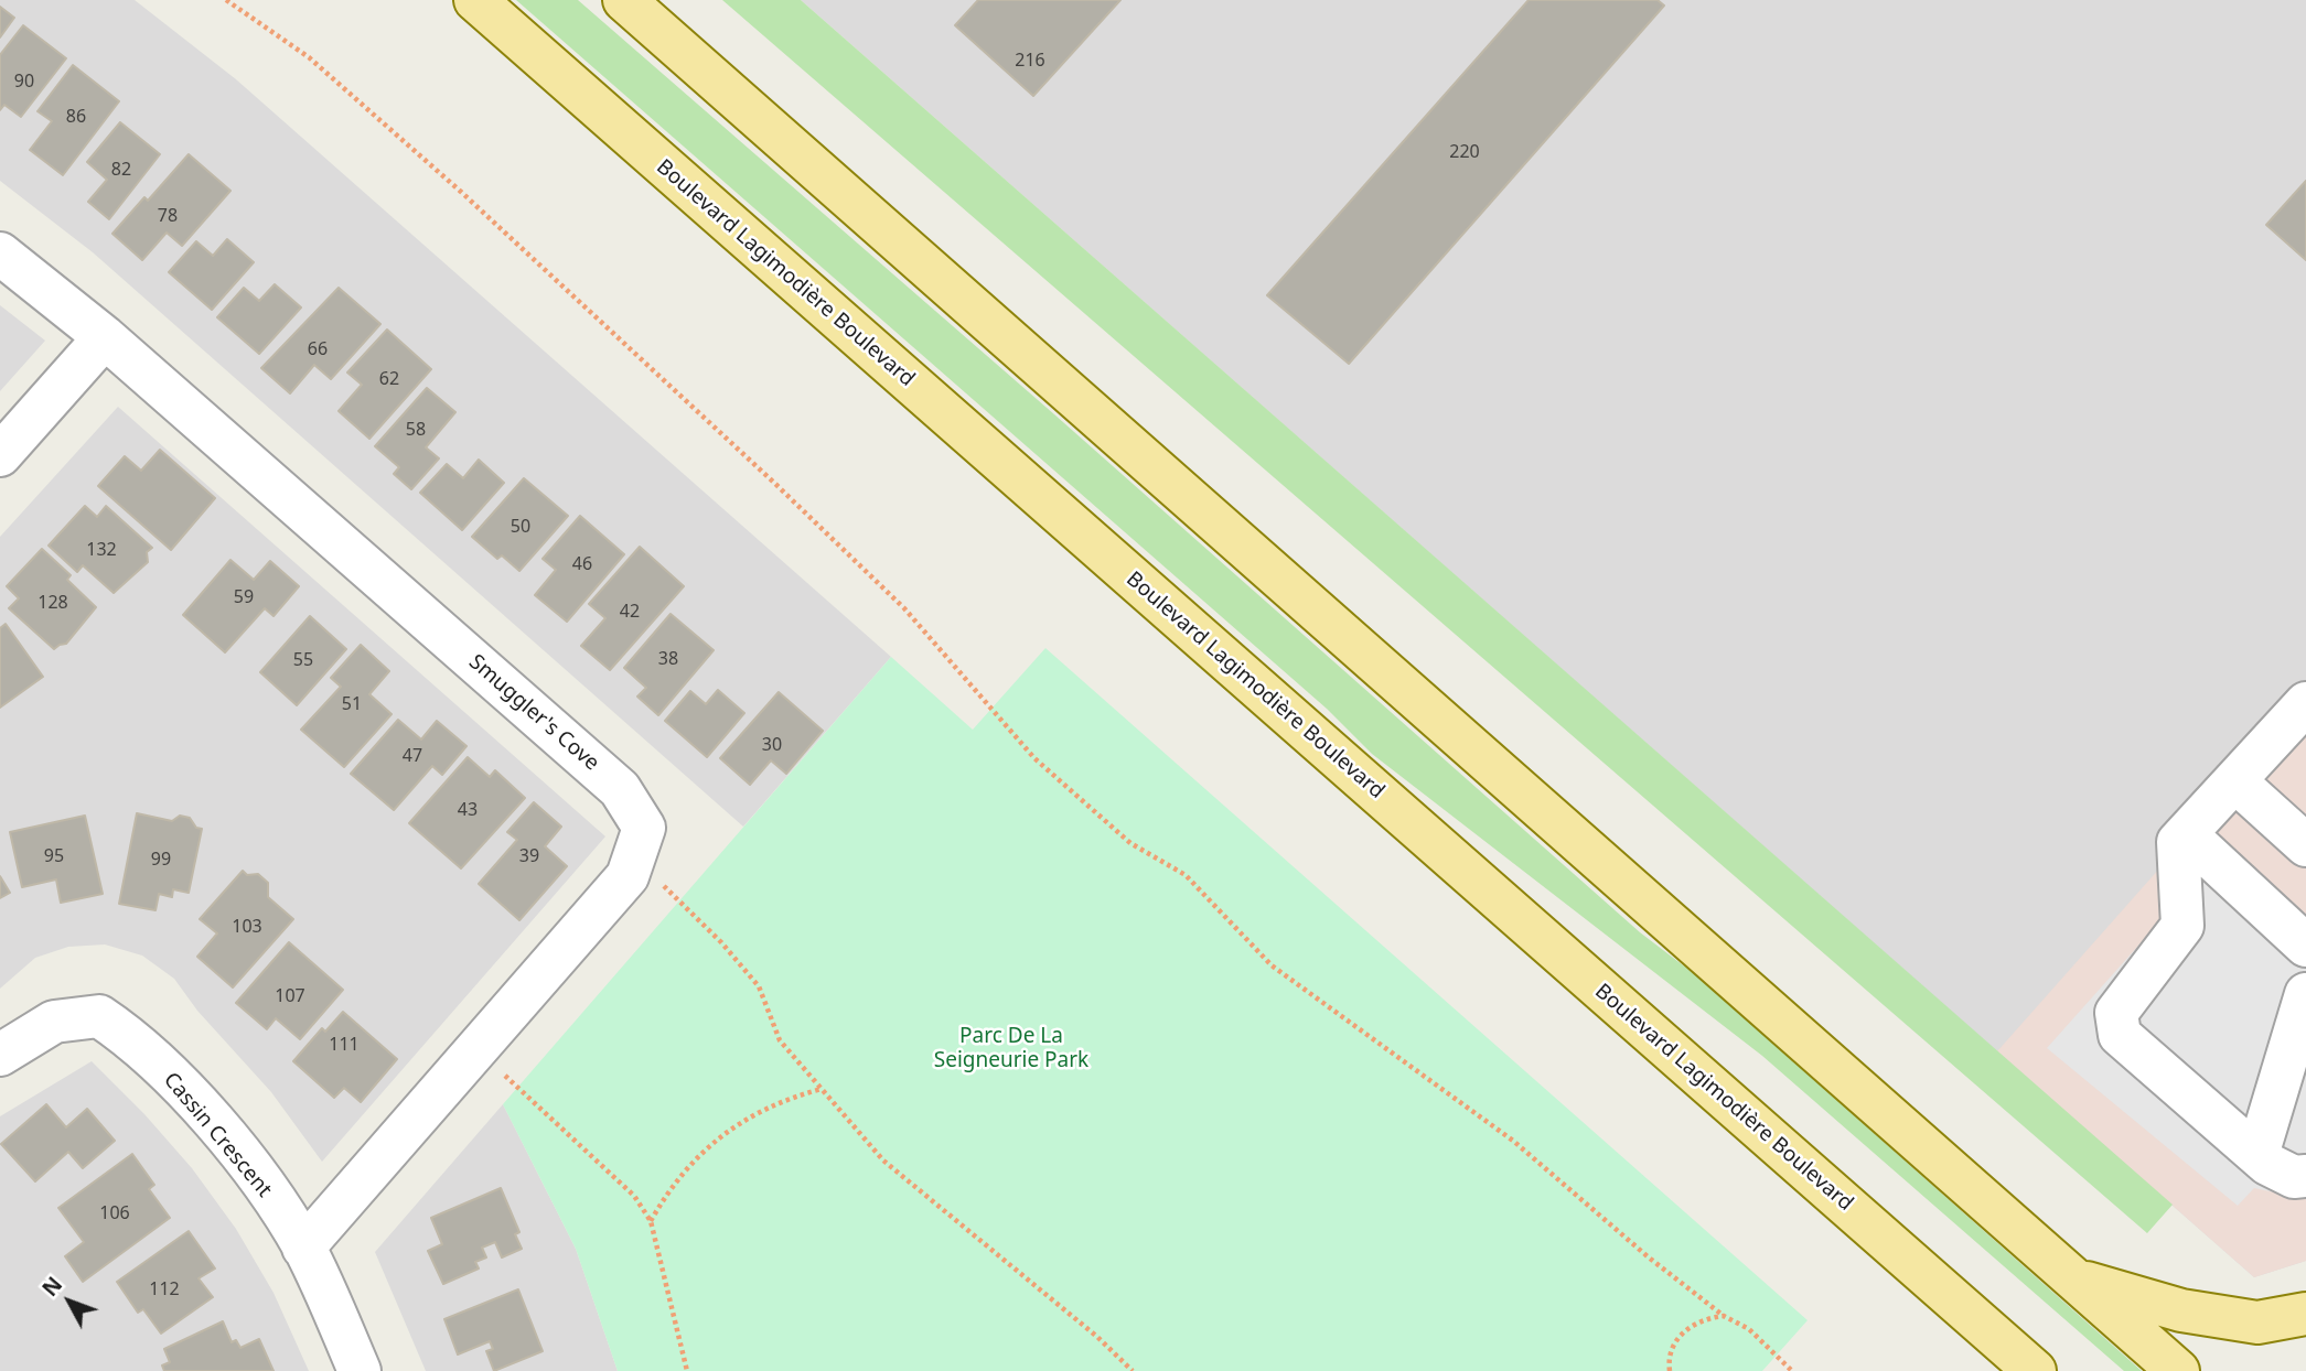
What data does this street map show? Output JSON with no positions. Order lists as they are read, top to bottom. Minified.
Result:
{"streets":{"main road":["Boulevard Lagimodière Boulevard"],"street":["Smuggler's Cove","Cassin Crescent"]},"crossings":[["Smuggler's Cove","Cassin Crescent"]],"parks":["Parc De La Seigneurie Park"],"house_numbers":["216","90","86","220","82","78","66","62","58","50","132","46","59","128","42","38","55","51","30","47","43","95","39","99","103","107","111","106","112"],"north":"top left"}
